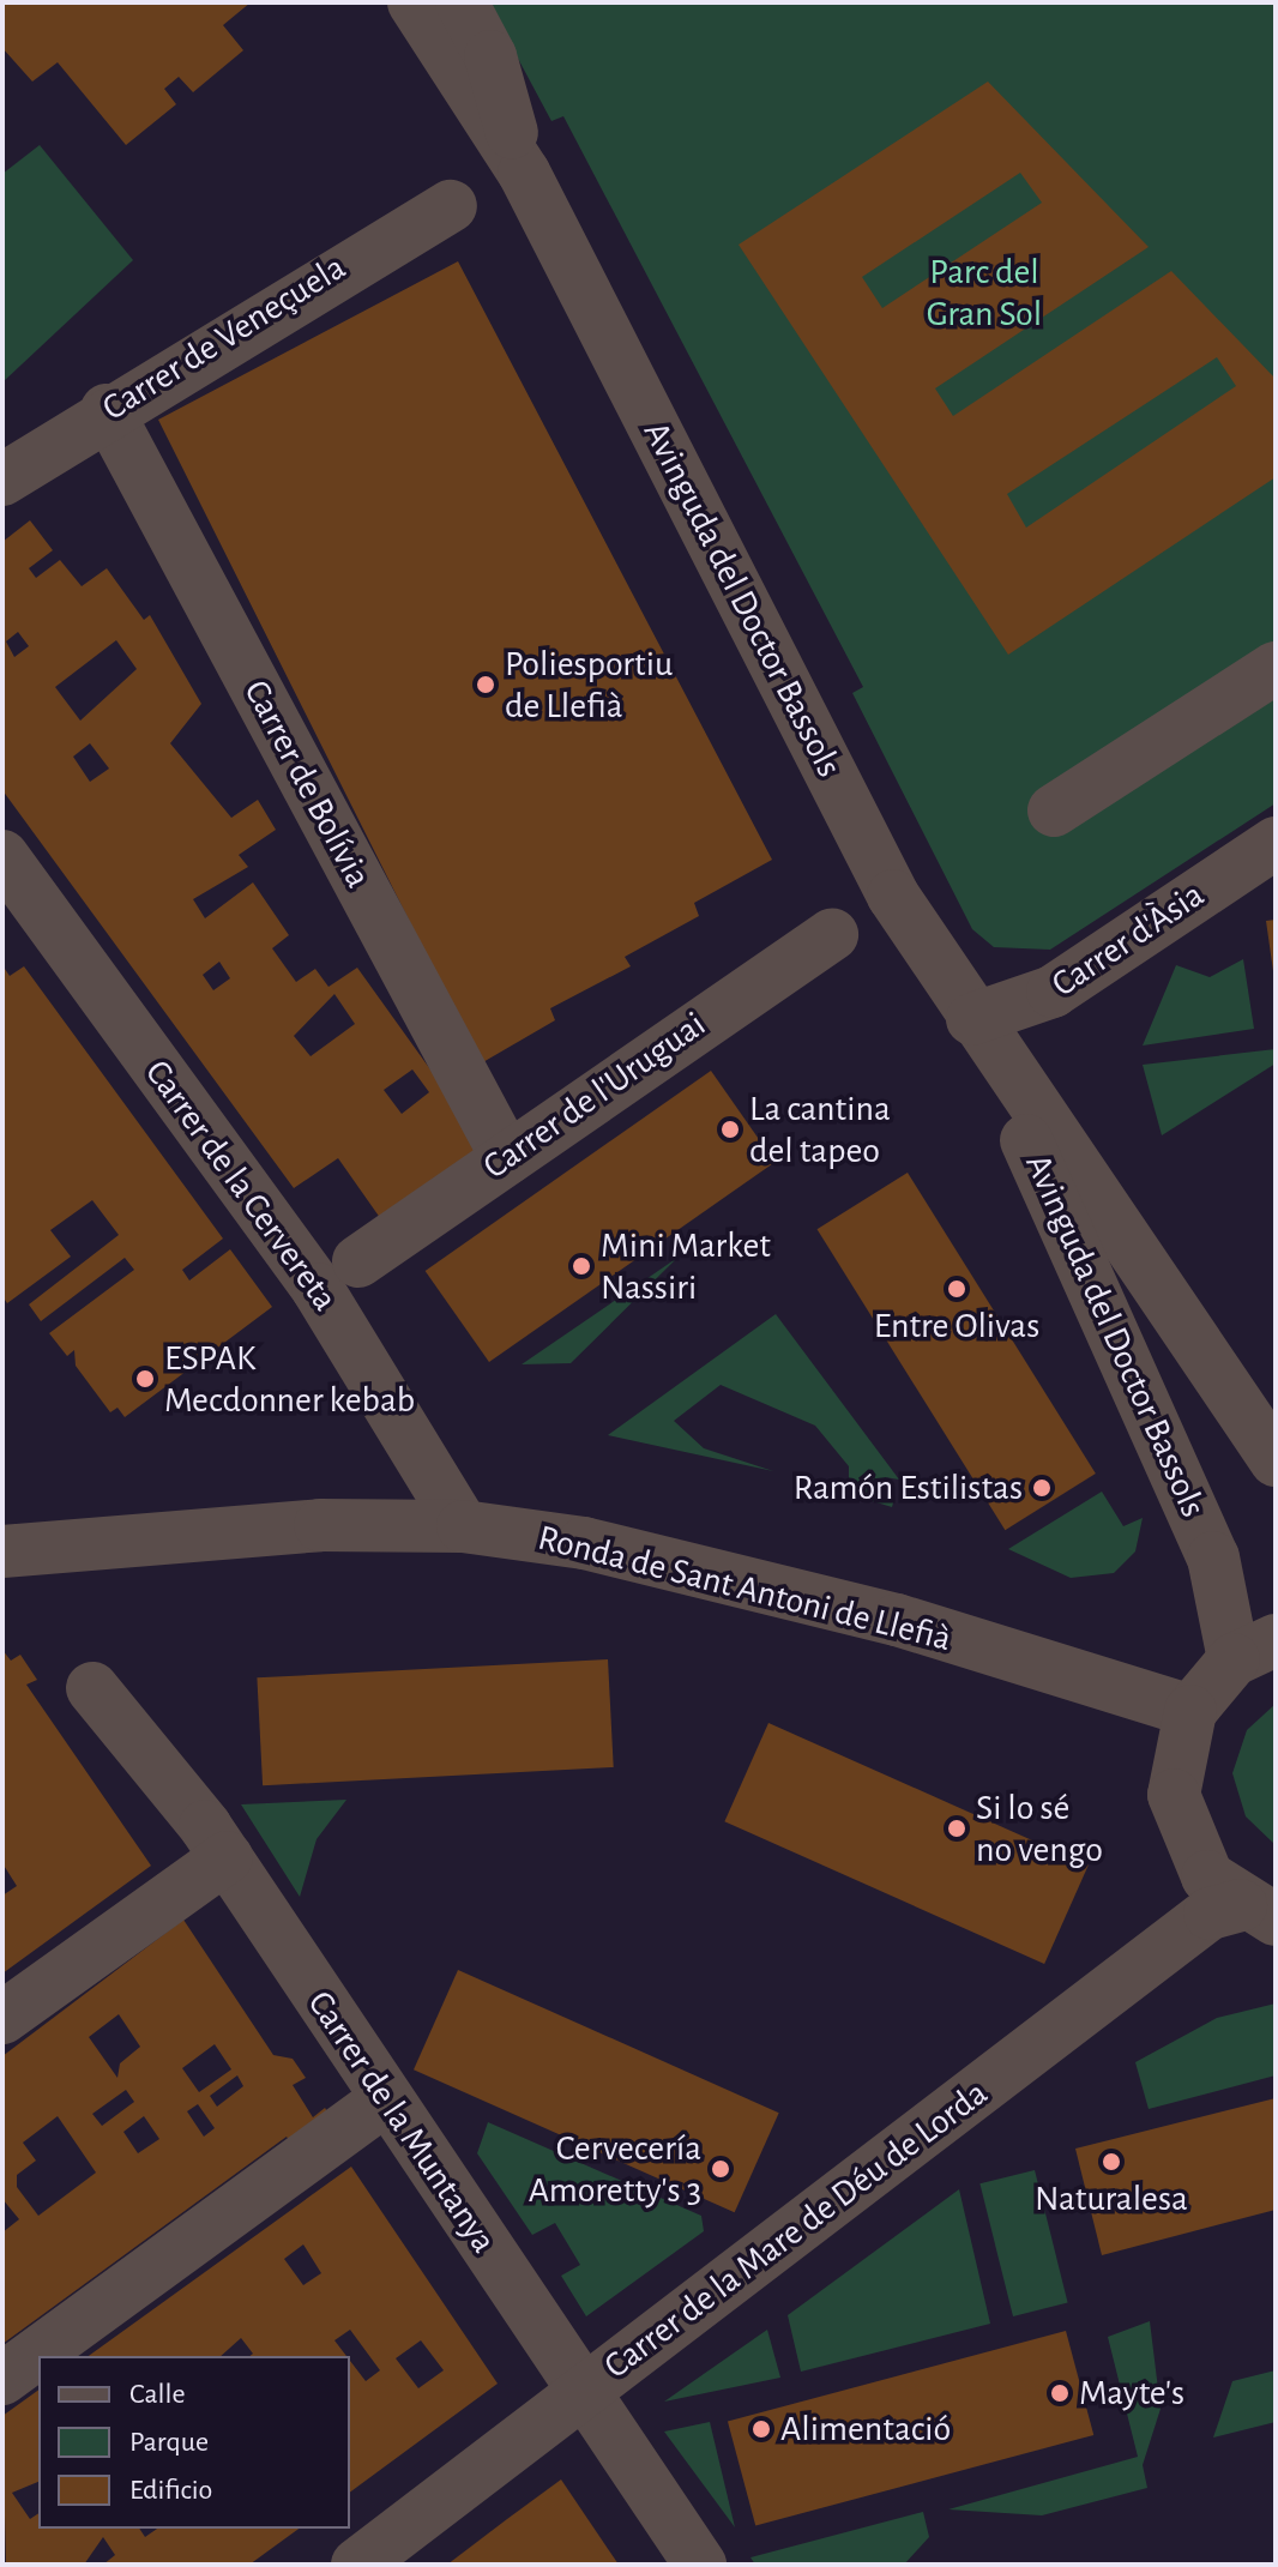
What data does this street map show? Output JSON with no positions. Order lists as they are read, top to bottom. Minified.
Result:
{"streets":{"street":["Carrer de Veneçuela","Avinguda del Doctor Bassols","Carrer de Bolívia","Carrer d'Àsia","Carrer de l'Uruguai","Carrer de la Cervereta","Ronda de Sant Antoni de Llefià","Carrer de la Muntanya","Carrer de la Mare de Déu de Lorda"]},"crossings":[["Carrer de Veneçuela","Carrer de Bolívia"],["Avinguda del Doctor Bassols","Carrer d'Àsia"],["Carrer de Bolívia","Carrer de l'Uruguai"],["Carrer de la Cervereta","Ronda de Sant Antoni de Llefià"],["Carrer de la Muntanya","Carrer de la Mare de Déu de Lorda"]],"parks":["Parc del Gran Sol"],"places":["Poliesportiu de Llefià","La cantina del tapeo","Mini Market Nassiri","Entre Olivas","ESPAK Mecdonner kebab","Ramón Estilistas","Si lo sé no vengo","Naturalesa","Cervecería Amoretty's 3","Mayte's","Alimentació"],"legend":["Calle","Parque","Edificio"]}
